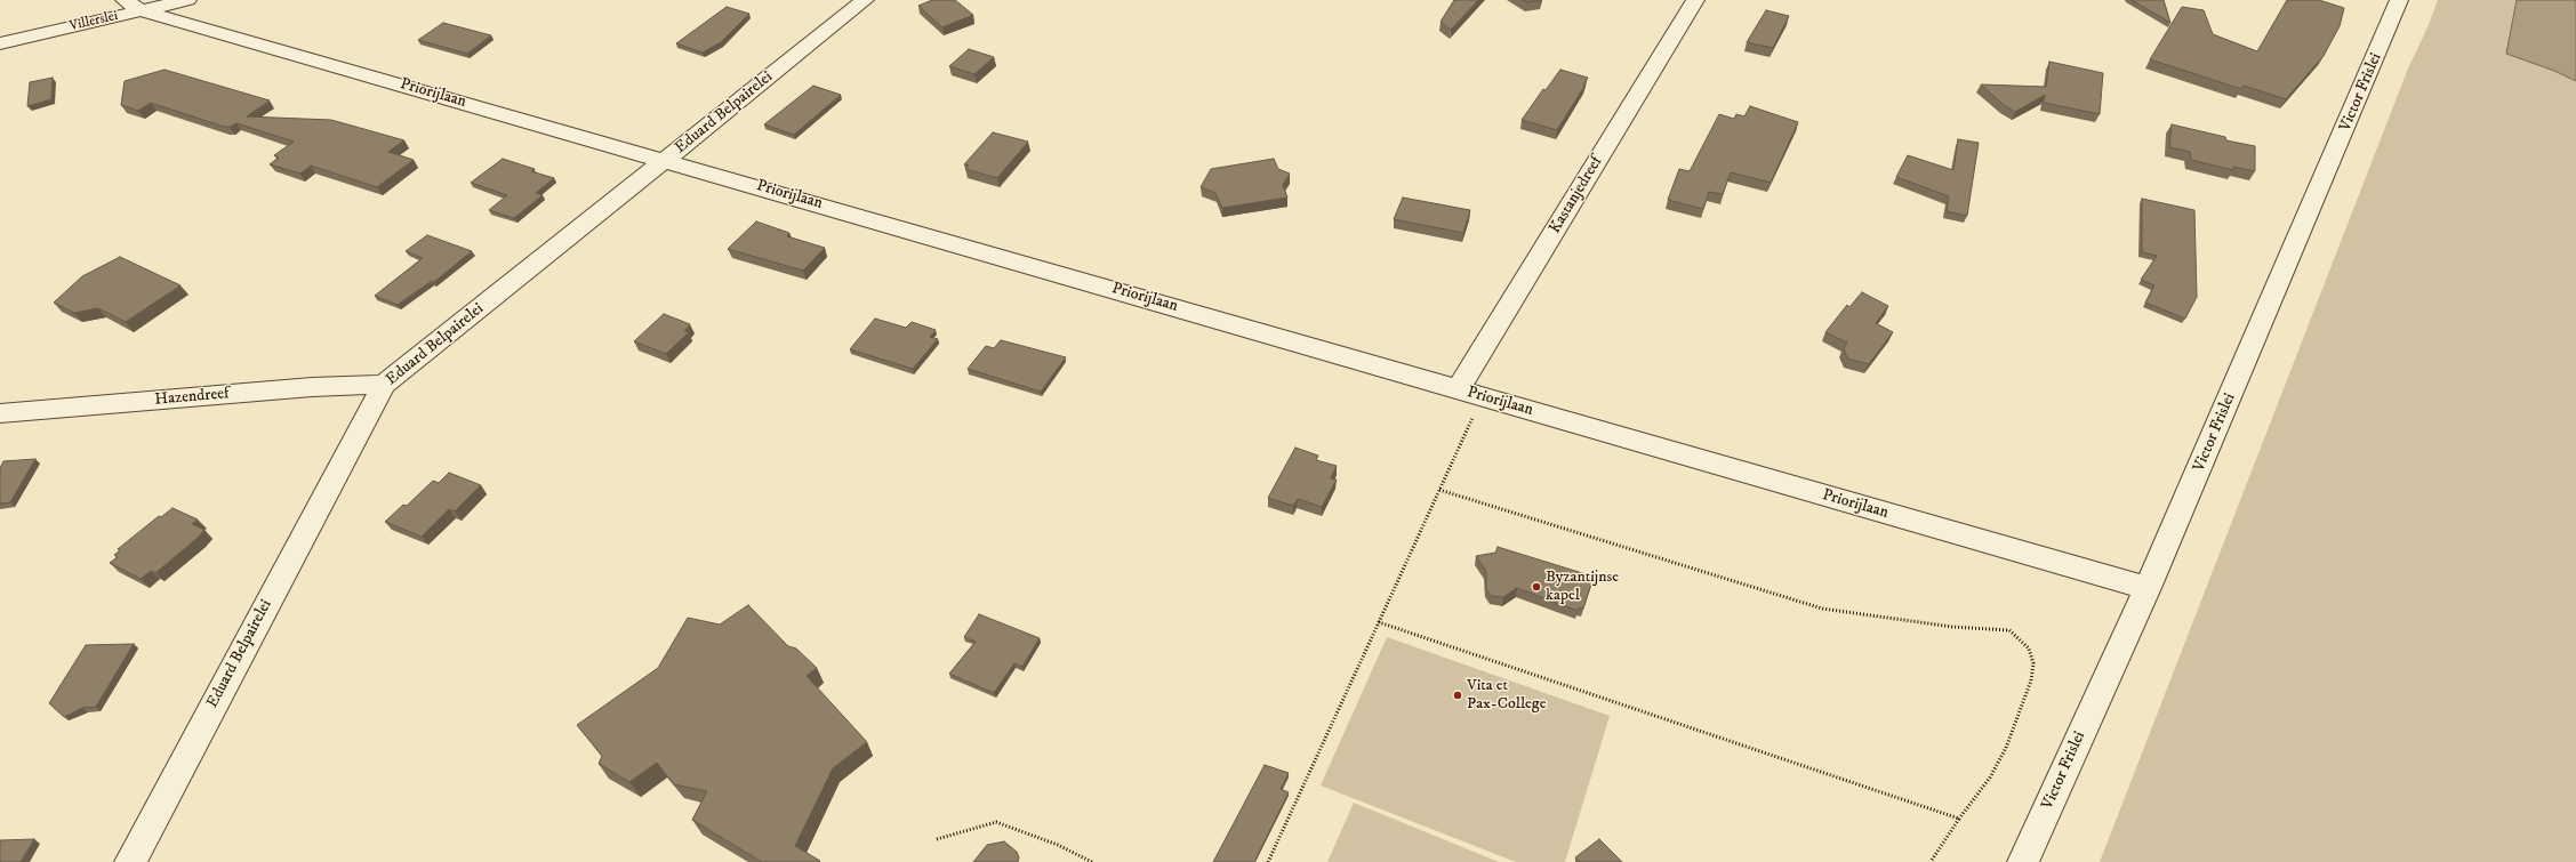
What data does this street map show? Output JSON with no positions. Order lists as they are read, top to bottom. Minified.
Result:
{"streets":{"street":["Villerslei","Victor Frislei","Priorijlaan","Eduard Belpairelei","Kastanjedreef","Hazendreef"]},"crossings":[["Villerslei","Priorijlaan"],["Victor Frislei","Priorijlaan"],["Priorijlaan","Eduard Belpairelei"],["Priorijlaan","Kastanjedreef"],["Eduard Belpairelei","Hazendreef"]],"places":["Byzantijnse kapel","Vita et Pax-College"]}
